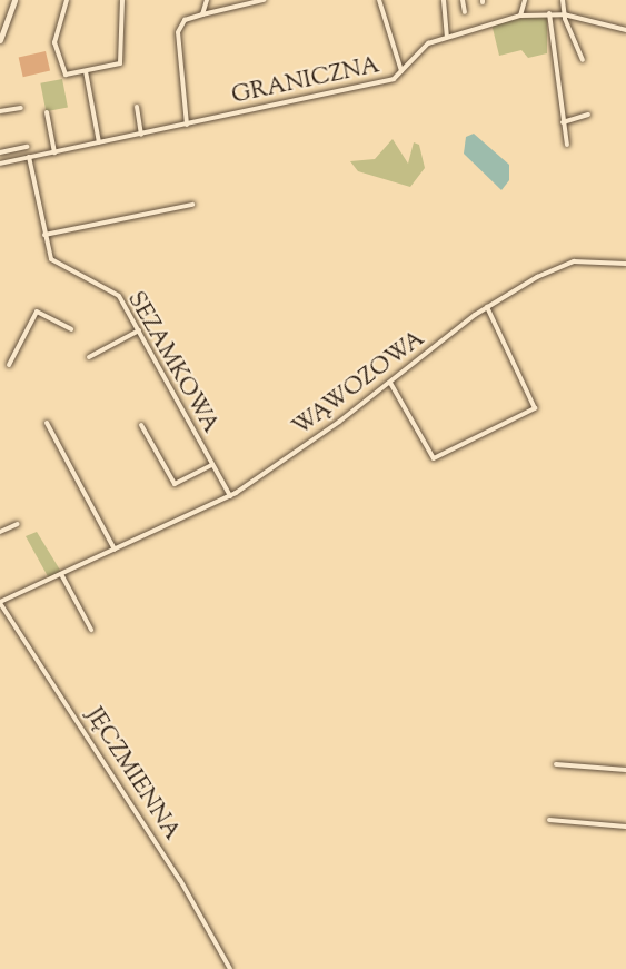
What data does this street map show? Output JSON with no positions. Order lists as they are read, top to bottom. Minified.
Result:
{"streets":{"street":["GRANICZNA","SEZAMKOWA","WĄWOZOWA","JĘCZMIENNA"]},"crossings":[["GRANICZNA","SEZAMKOWA"],["SEZAMKOWA","WĄWOZOWA"],["WĄWOZOWA","JĘCZMIENNA"]]}
